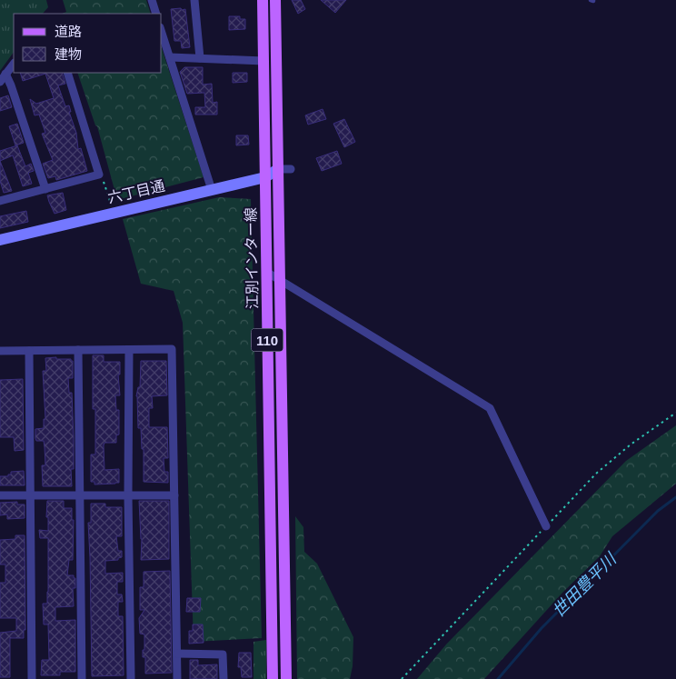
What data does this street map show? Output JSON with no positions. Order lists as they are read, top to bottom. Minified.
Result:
{"streets":{"main road":["江別インター線","110"],"street":["六丁目通"]},"crossings":[["六丁目通","江別インター線"]],"water":["世田豊平川"],"legend":["道路","建物"]}
